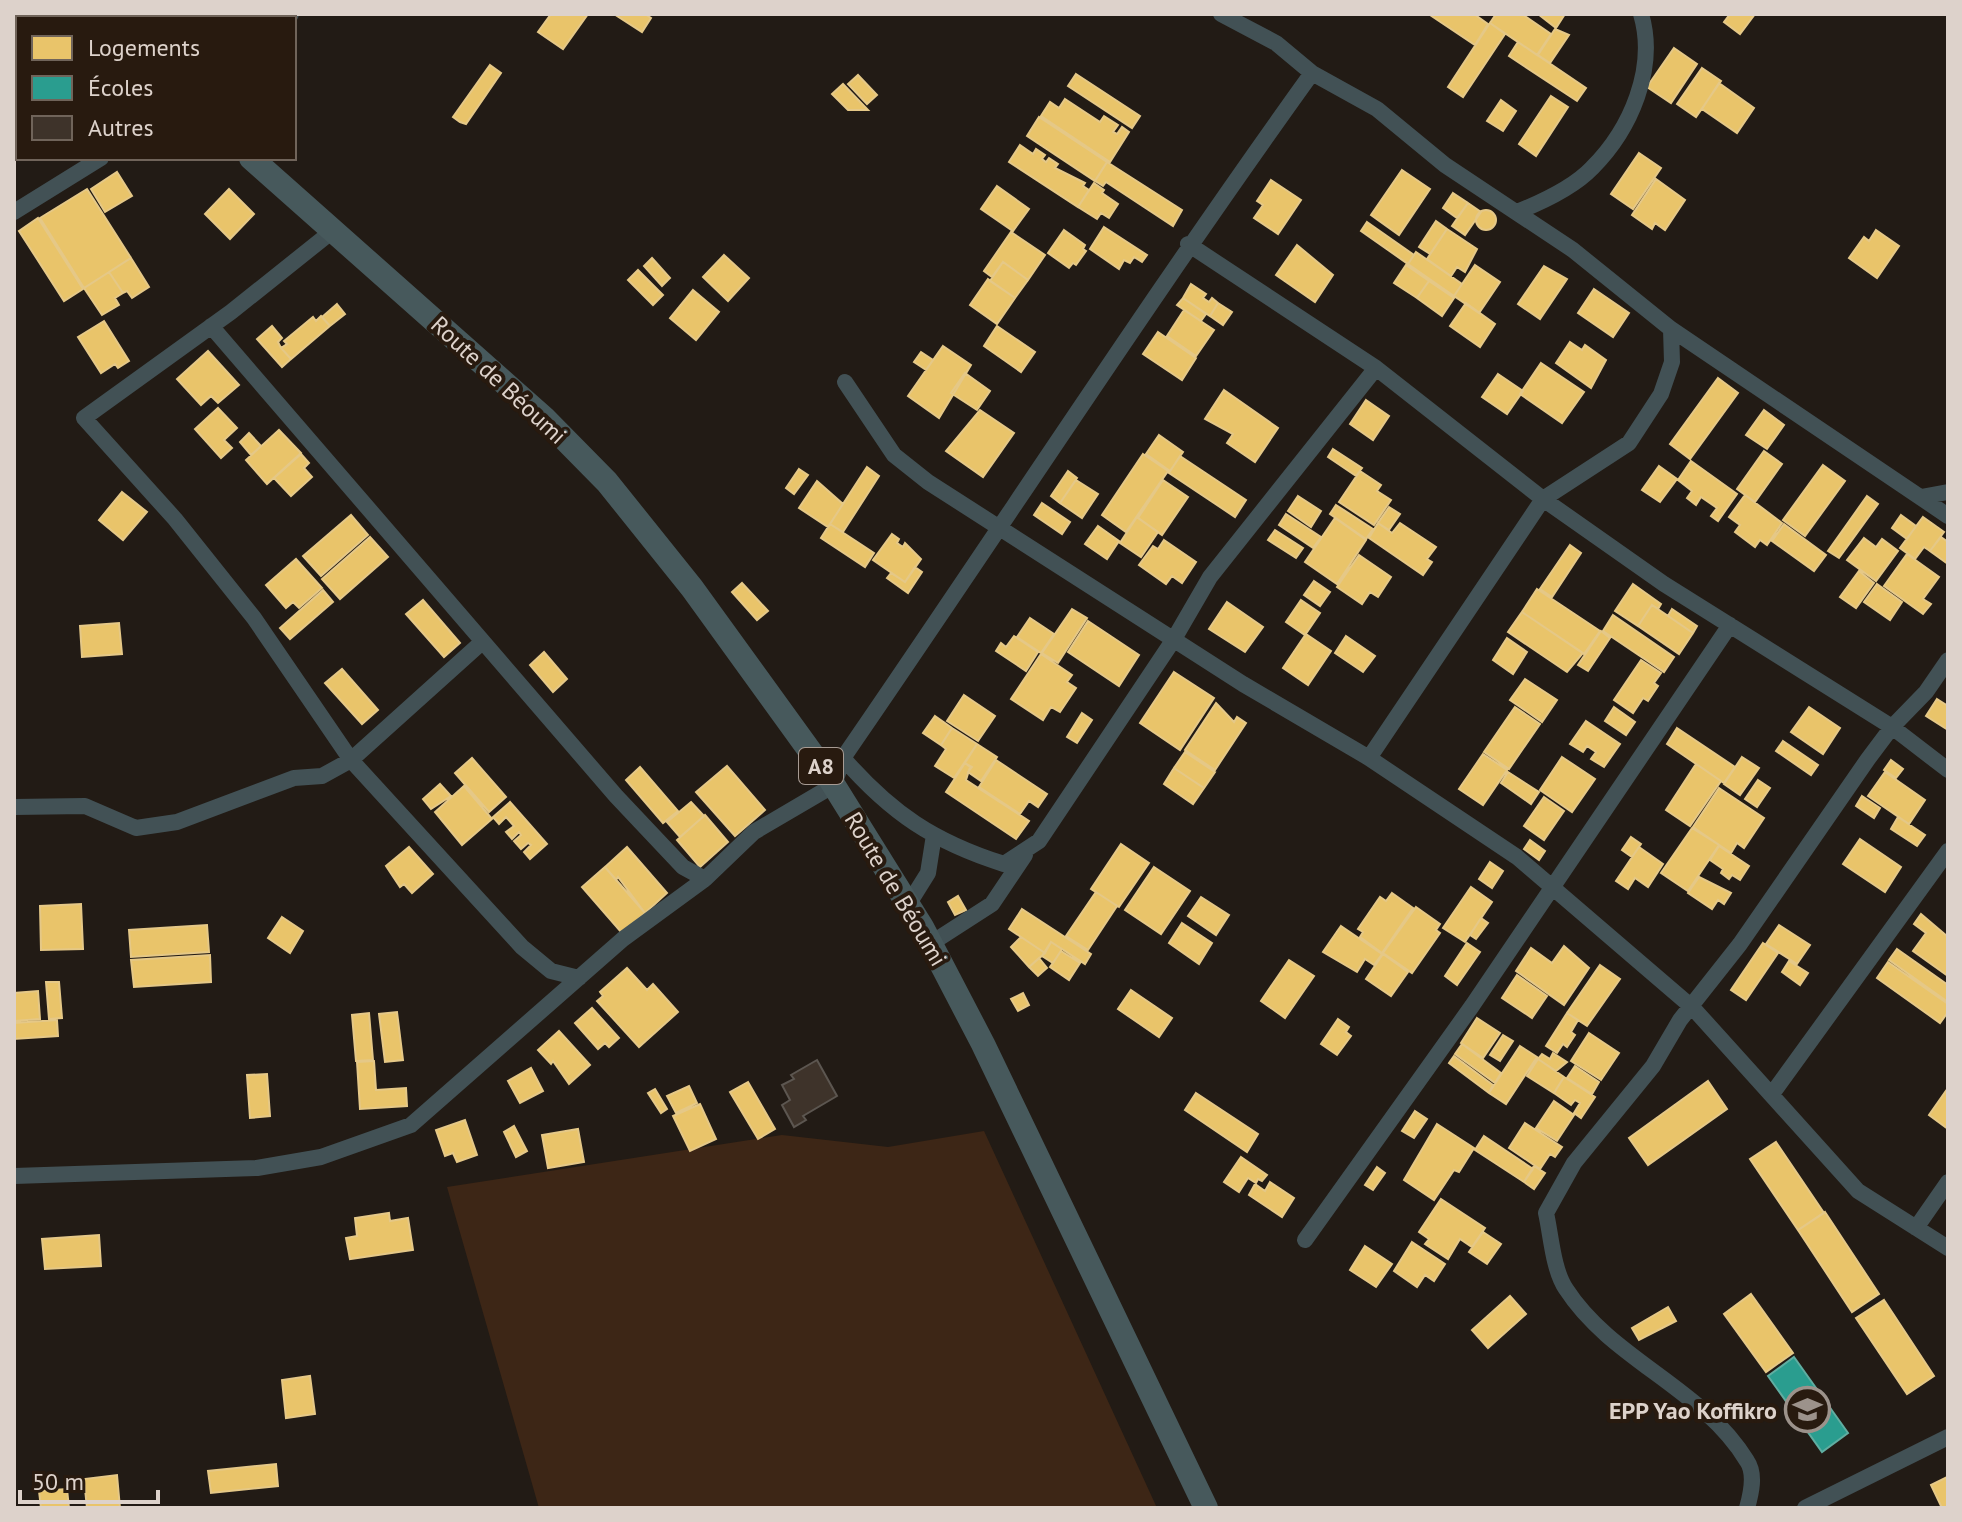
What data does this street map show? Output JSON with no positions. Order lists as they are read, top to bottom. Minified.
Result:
{"streets":{"main road":["Route de Béoumi","A8"]},"places":{"school or university":["EPP Yao Koffikro"]},"legend":["Logements","Écoles","Autres"],"scale_bar":"50 m"}
